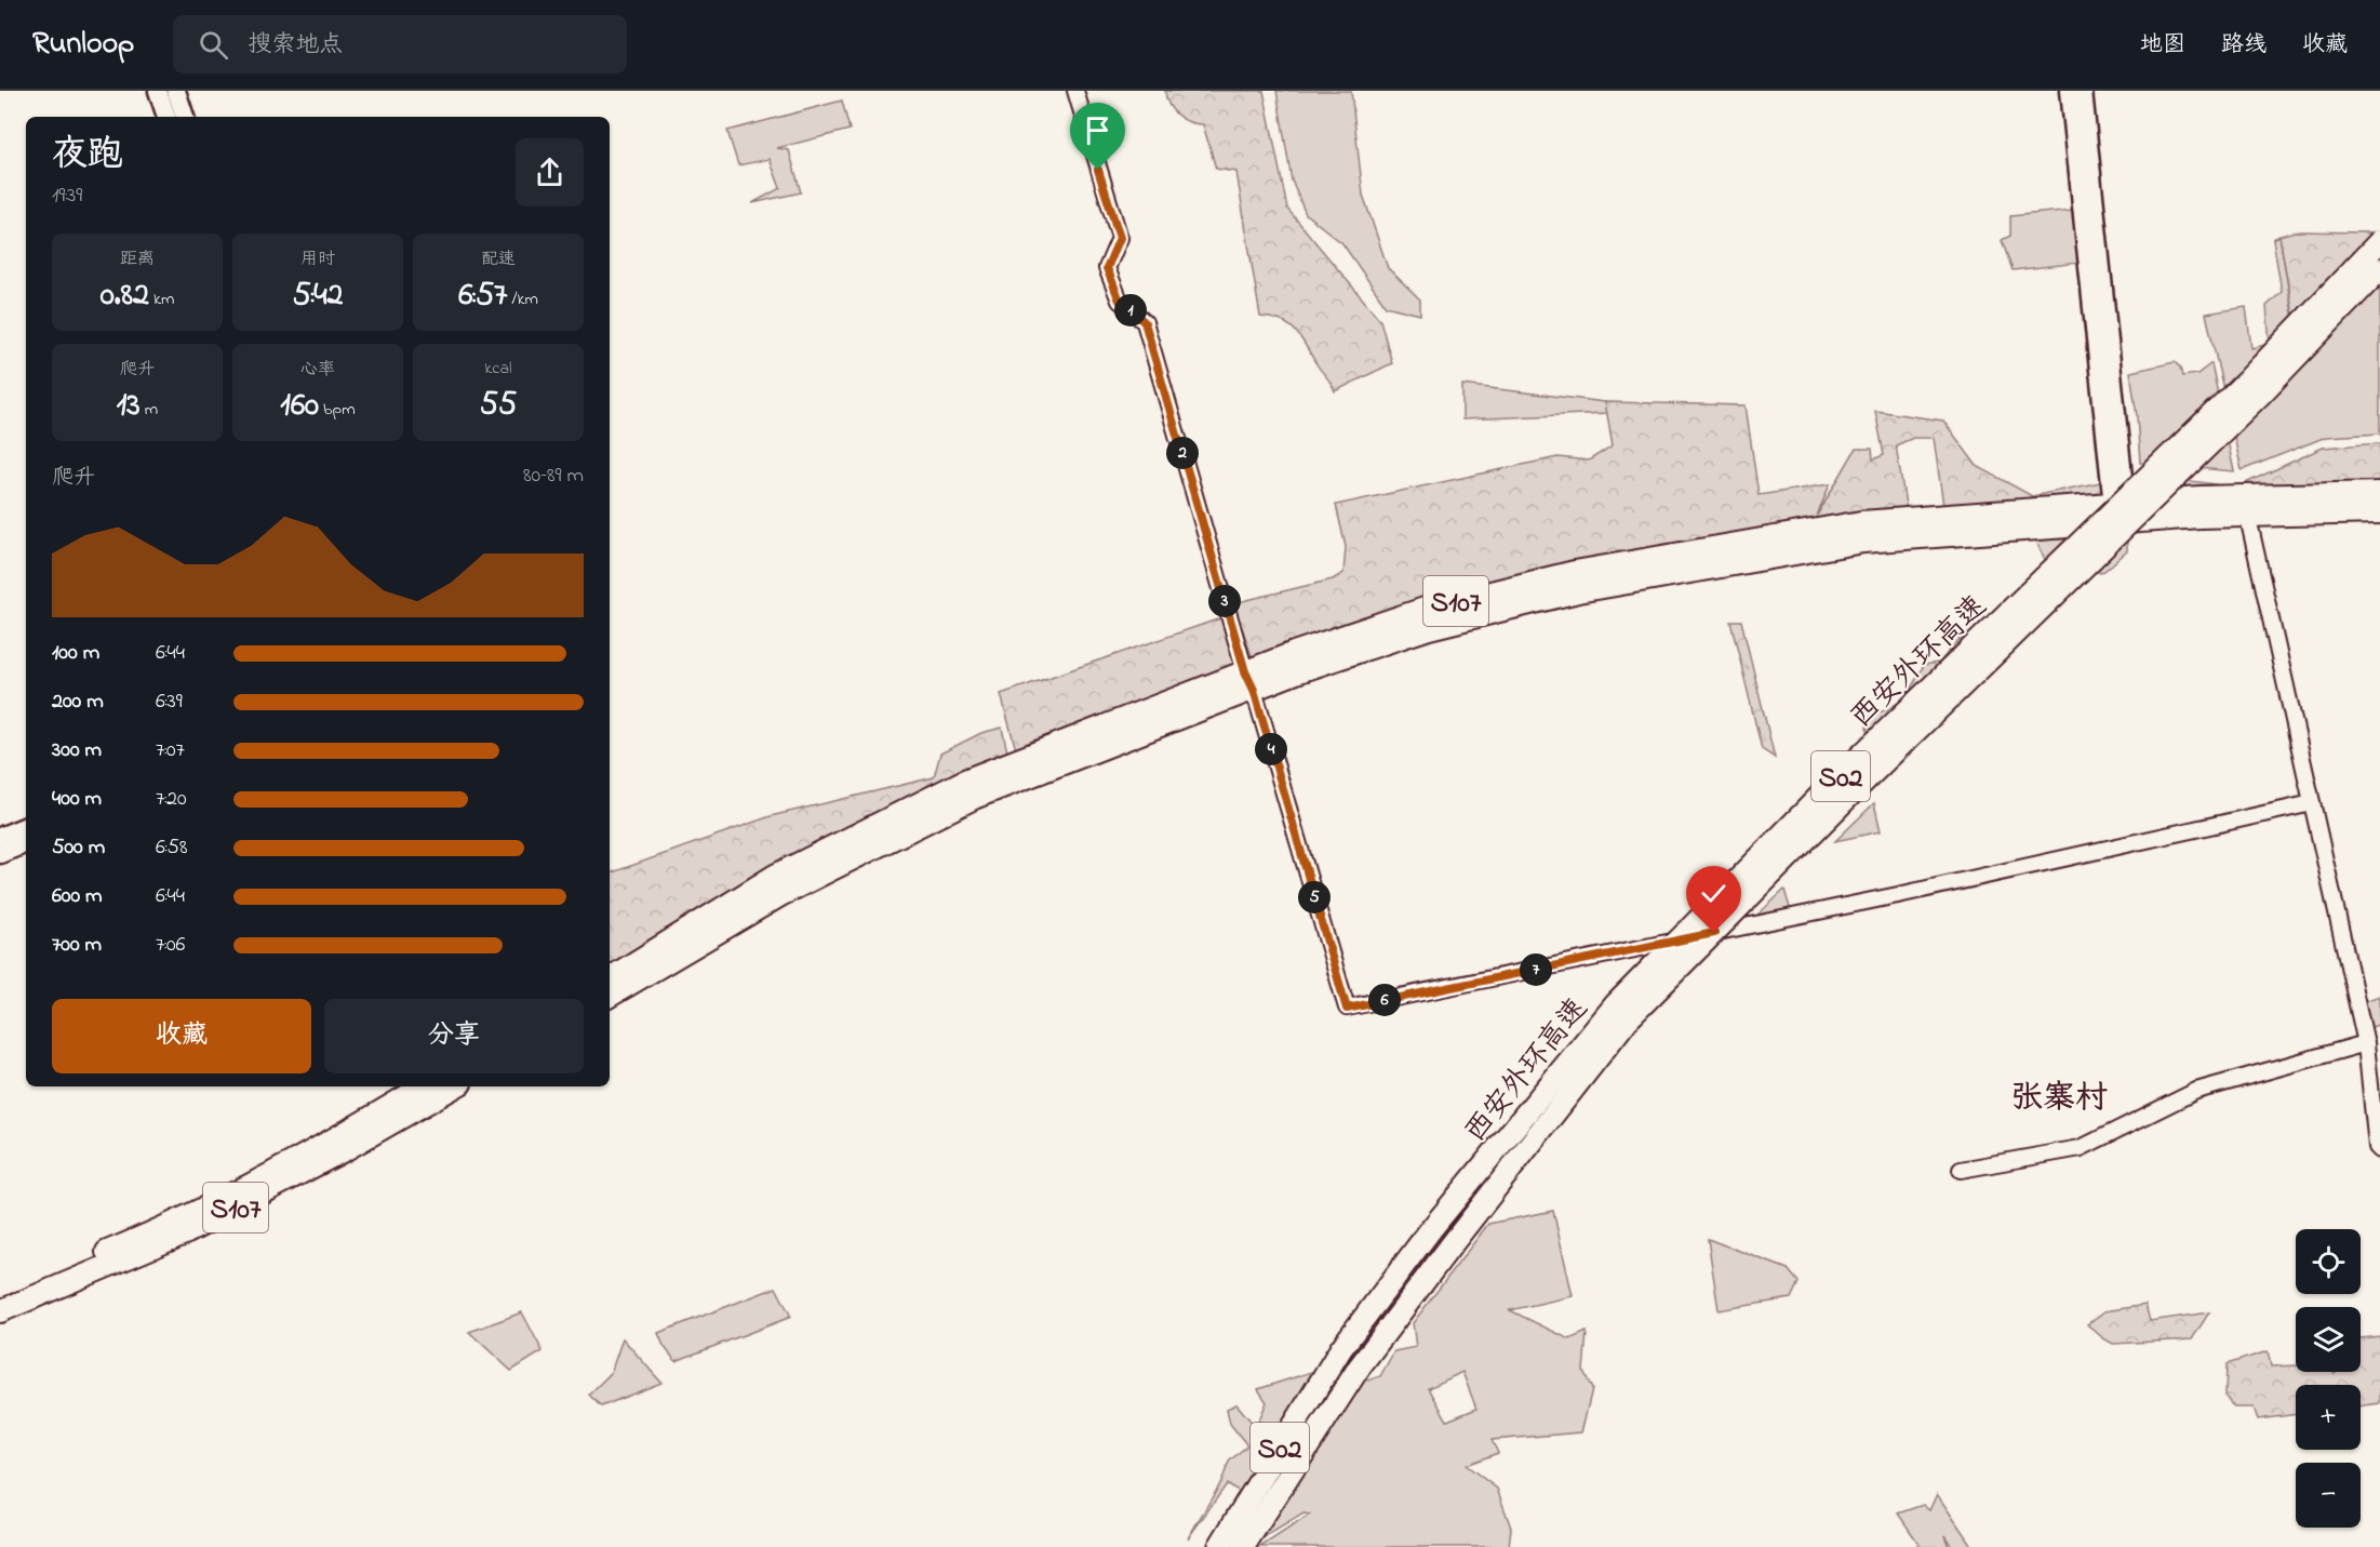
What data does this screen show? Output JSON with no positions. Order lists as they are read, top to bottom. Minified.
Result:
{"streets":{"highway":["S107","西安外环高速","S02"]},"districts":["张寨村"],"page":{"header":"Runloop","search":"搜索地点","nav":["地图","路线","收藏"],"heading":["夜跑","19:39"],"stats":[["距离","0.82 km"],["用时","5:42"],["配速","6:57 /km"],["爬升","13 m"],["心率","160 bpm"],["kcal","55"]],"pins":["1","2","3","4","5","7","6"],"chart":["爬升","80–89 m"],"list":[{"name":"100 m","note":"6:44"},{"name":"200 m","note":"6:39"},{"name":"300 m","note":"7:07"},{"name":"400 m","note":"7:20"},{"name":"500 m","note":"6:58"},{"name":"600 m","note":"6:44"},{"name":"700 m","note":"7:06"}],"buttons":["收藏","分享"],"map_buttons":["+","−"]}}
